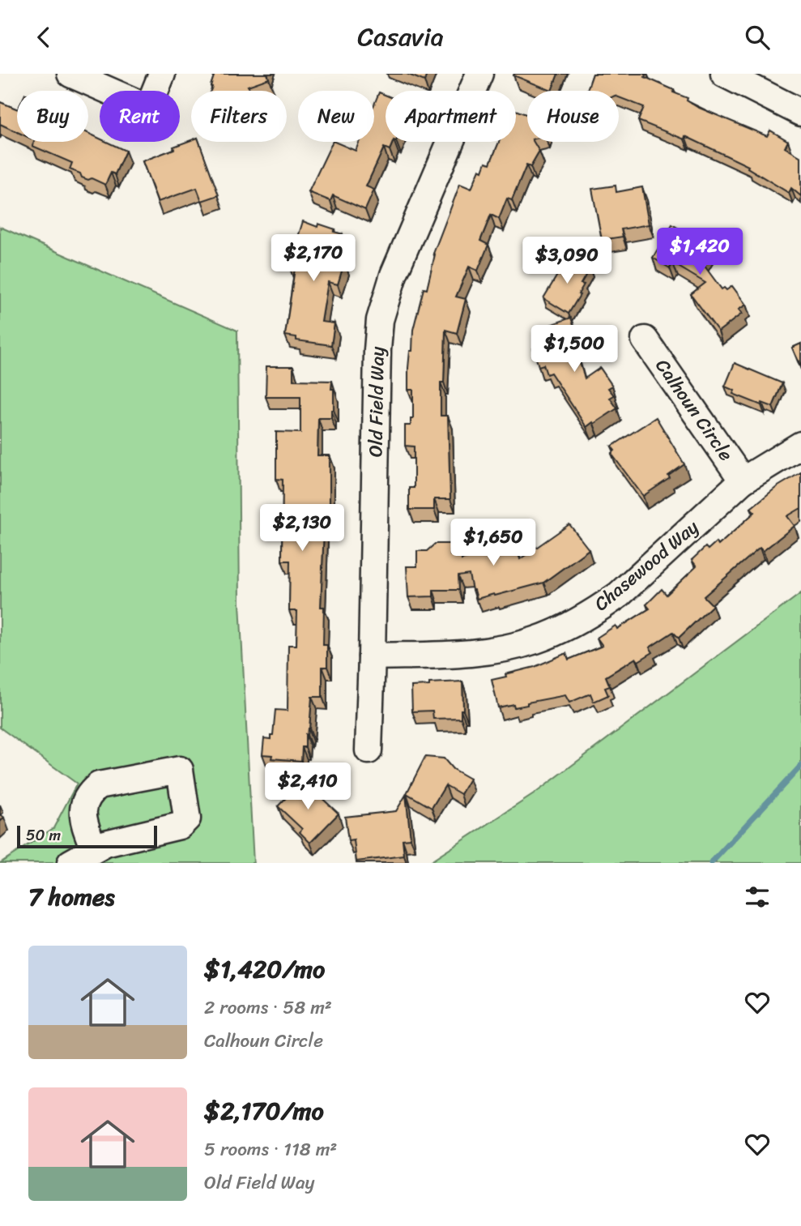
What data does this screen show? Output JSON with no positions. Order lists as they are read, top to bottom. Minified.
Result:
{"streets":{"street":["Old Field Way","Calhoun Circle","Chasewood Way"]},"crossings":[["Old Field Way","Chasewood Way"],["Calhoun Circle","Chasewood Way"]],"scale_bar":"50 m","page":{"header":"Casavia","chip":["Buy","Rent","Filters","New","Apartment","House"],"price":["$1,420","$2,170","$3,090","$1,500","$2,130","$1,650","$2,410"],"scale":"50 m","heading":"7 homes","list":[{"name":"$1,420/mo","note":"2 rooms · 58 m² · Calhoun Circle"},{"name":"$2,170/mo","note":"5 rooms · 118 m² · Old Field Way"}]}}
